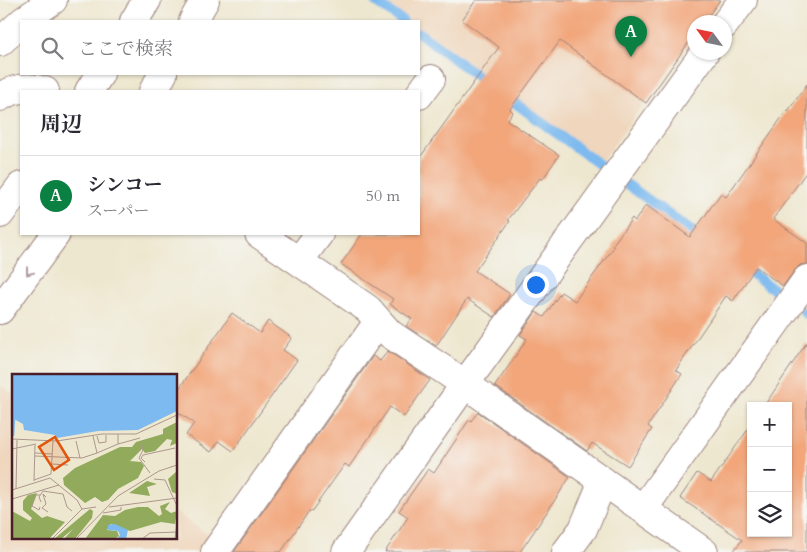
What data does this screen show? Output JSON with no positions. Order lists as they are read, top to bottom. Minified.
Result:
{"north":"top left","page":{"pins":"A","search":"ここで検索","heading":"周辺","list":[{"mark":"A","name":"シンコー","note":"スーパー","value":"50 m"}],"map_buttons":["+","−"]}}
